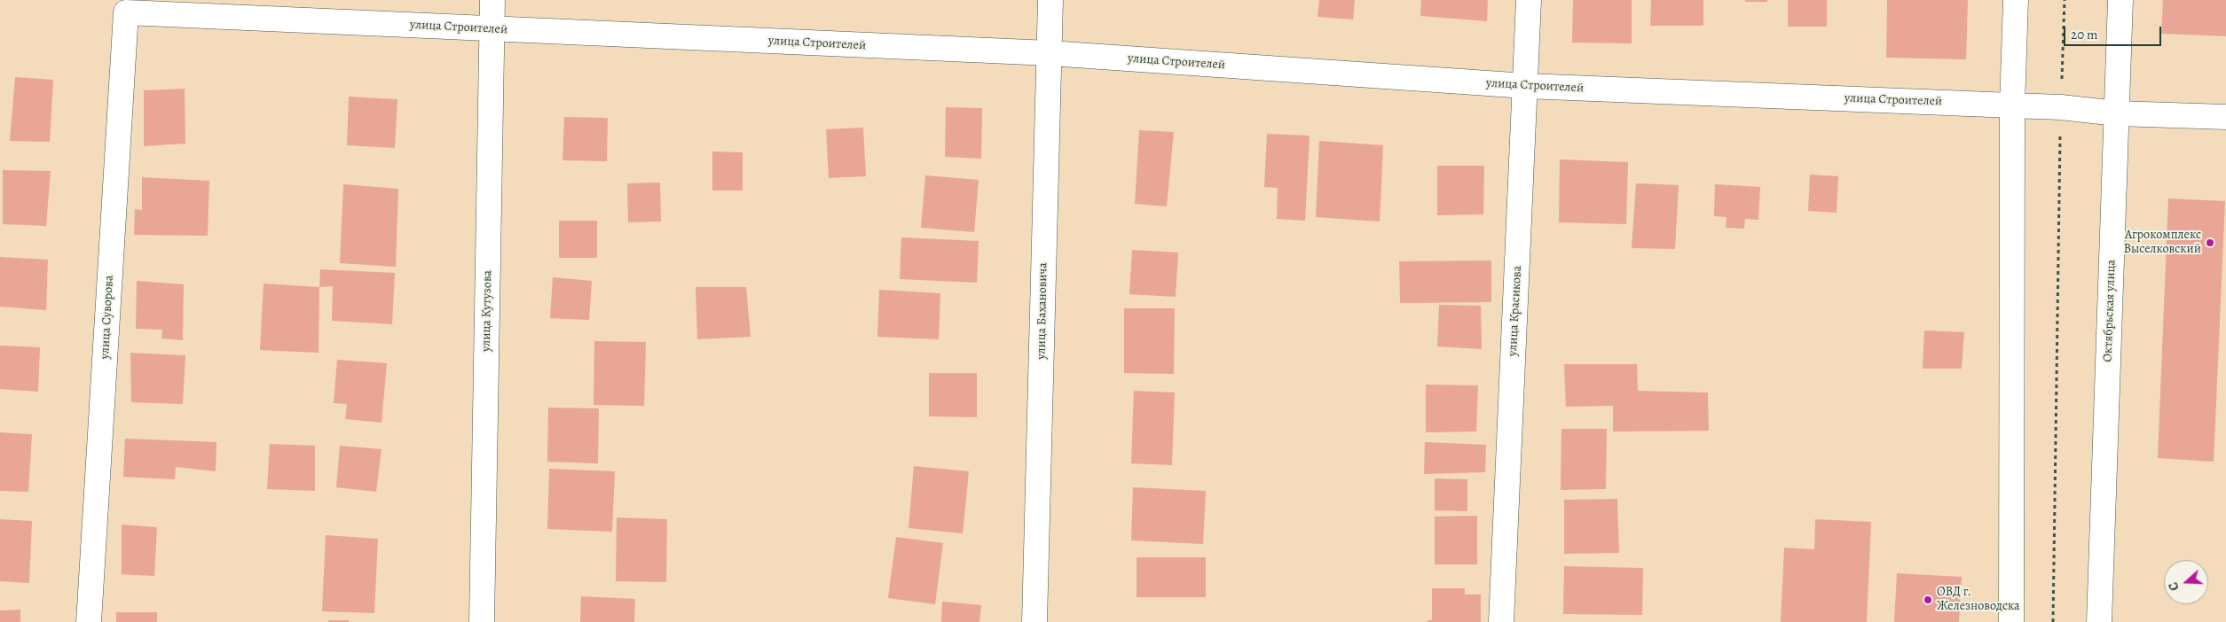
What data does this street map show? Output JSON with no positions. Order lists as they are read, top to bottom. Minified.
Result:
{"streets":{"street":["улица Строителей","улица Кутузова","улица Бахановича","улица Красикова","Октябрьская улица","улица Суворова"]},"crossings":[["улица Строителей","улица Кутузова"],["улица Строителей","улица Бахановича"],["улица Строителей","улица Красикова"],["улица Строителей","Октябрьская улица"],["улица Строителей","улица Суворова"]],"places":["Агрокомплекс Выселковский","ОВД г. Железноводска"],"scale_bar":"20 m","north":"left"}
